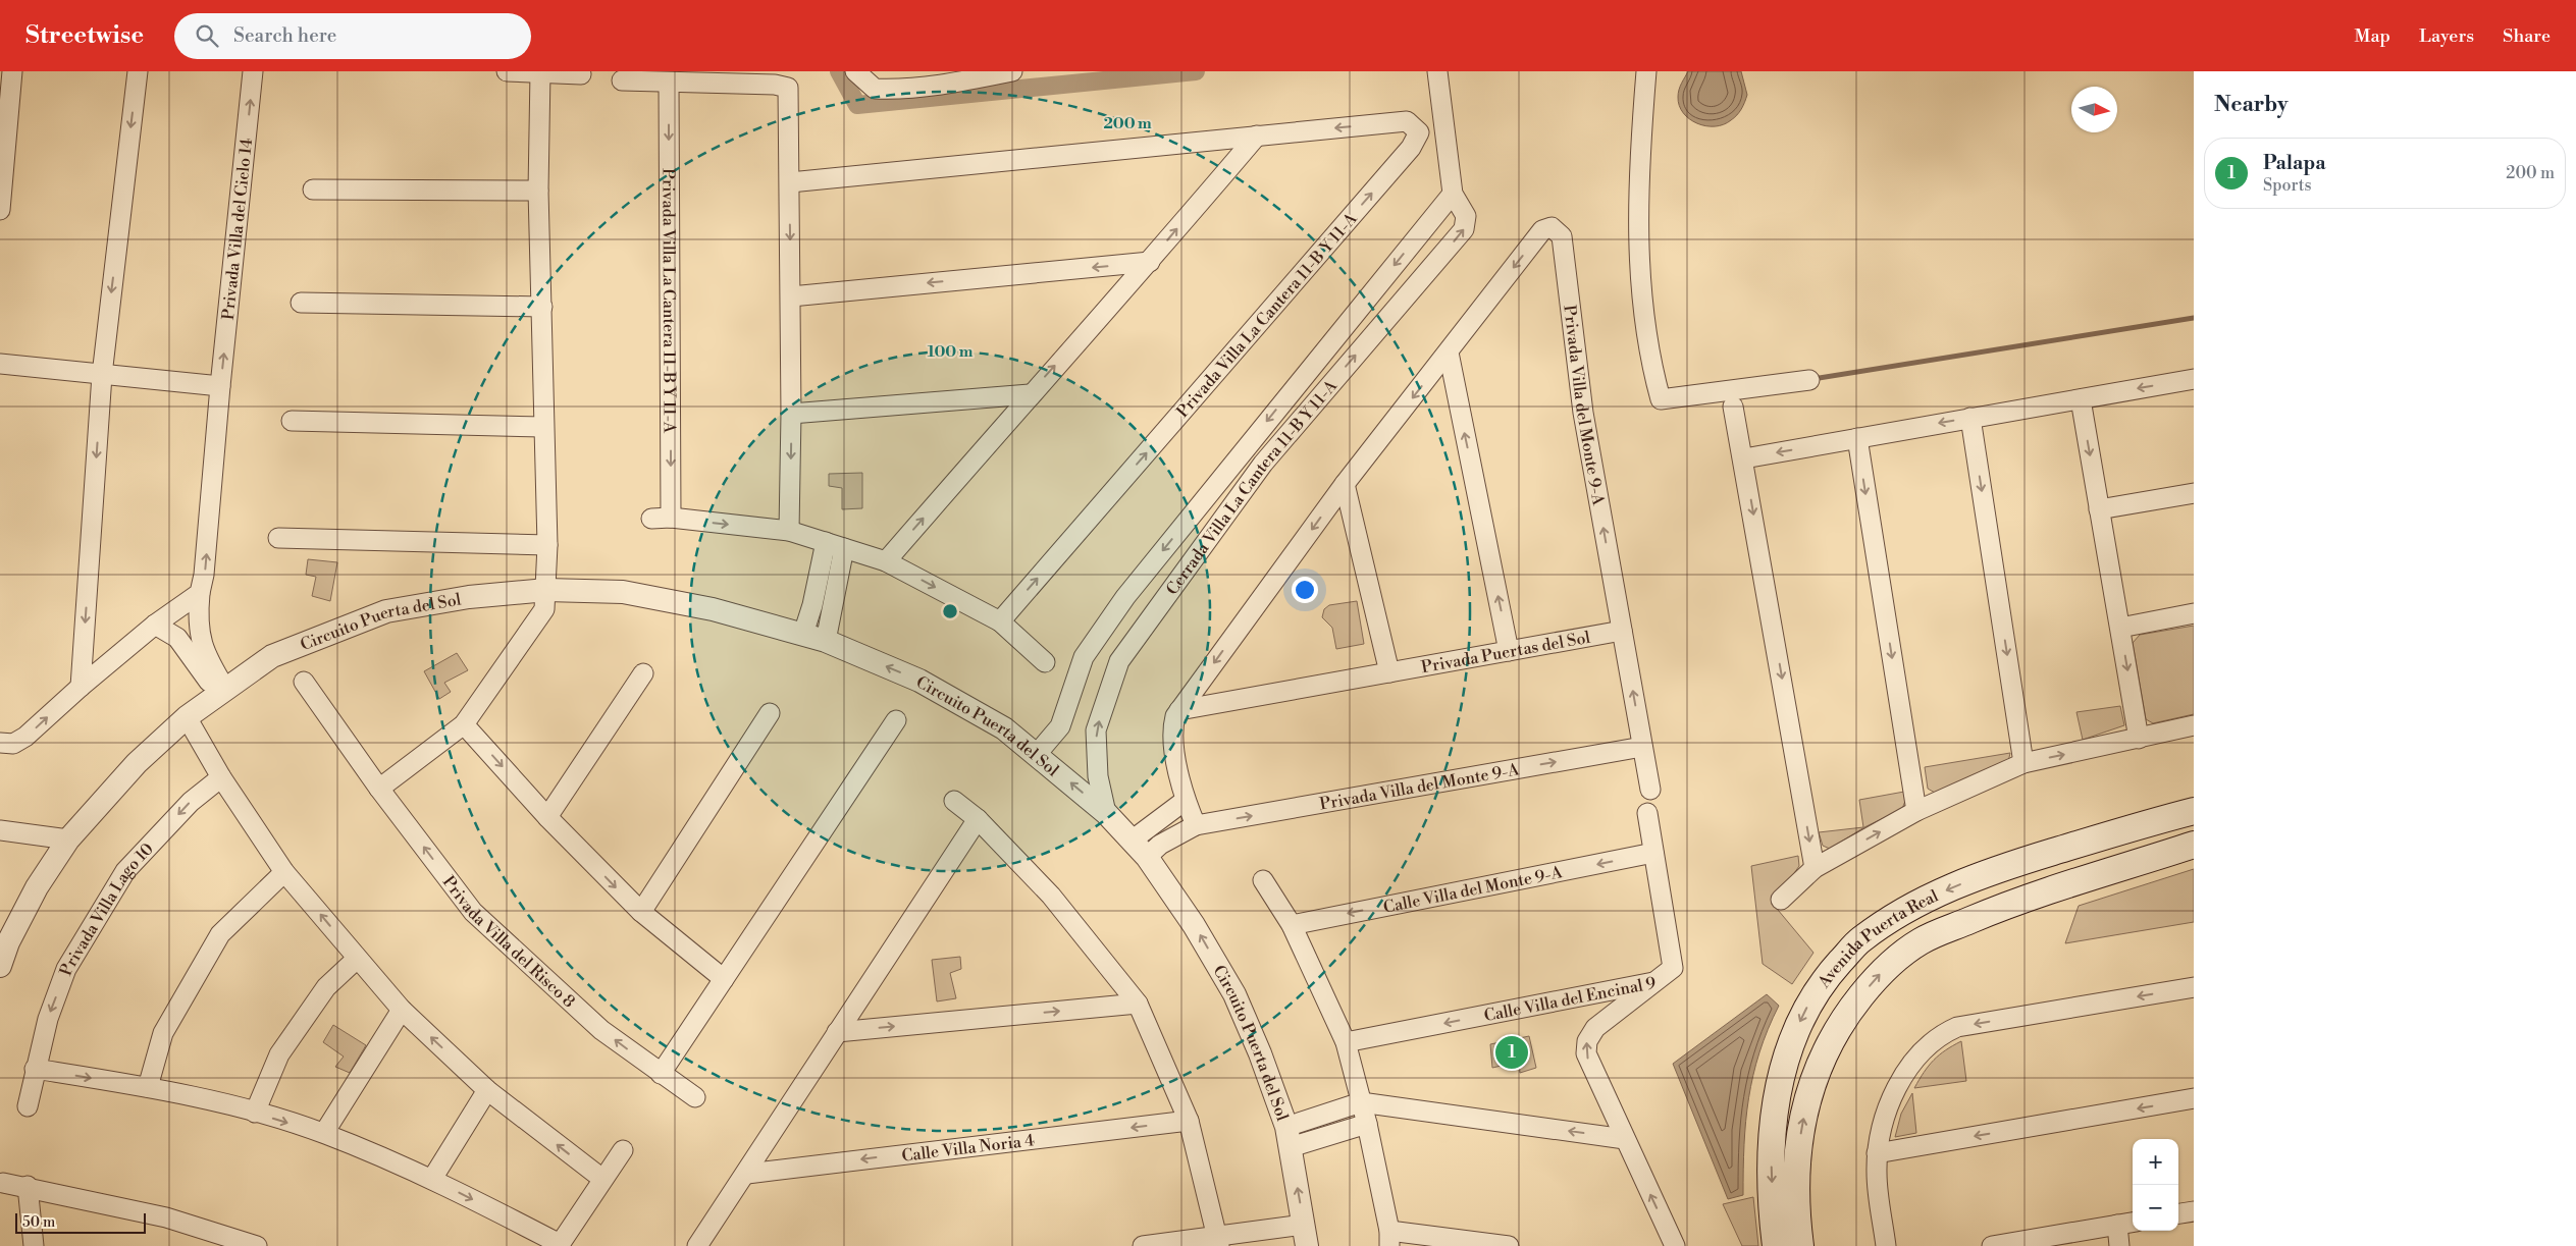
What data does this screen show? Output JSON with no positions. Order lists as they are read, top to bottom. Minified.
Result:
{"streets":{"main road":["Avenida Puerta Real"],"street":["Privada Villa del Cielo 14","Privada Villa La Cantera 11-B Y 11-A","Privada Villa del Monte 9-A","Cerrada Villa La Cantera 11-B Y 11-A","Circuito Puerta del Sol","Privada Puertas del Sol","Calle Villa del Monte 9-A","Privada Villa Lago 10","Privada Villa del Risco 8","Calle Villa del Encinal 9","Calle Villa Noria 4"]},"crossings":[["Privada Villa del Monte 9-A","Circuito Puerta del Sol"],["Privada Villa del Monte 9-A","Privada Puertas del Sol"],["Cerrada Villa La Cantera 11-B Y 11-A","Circuito Puerta del Sol"]],"one_way":["Calle Villa del Monte 9-A"],"scale_bar":"50 m","north":"right","page":{"header":"Streetwise","search":"Search here","nav":["Map","Layers","Share"],"heading":"Nearby","list":[{"mark":"1","name":"Palapa","note":"Sports","value":"200 m"}],"pins":"1","map_buttons":["+","−"],"scale":"50 m"},"rings":["200 m","100 m"]}
